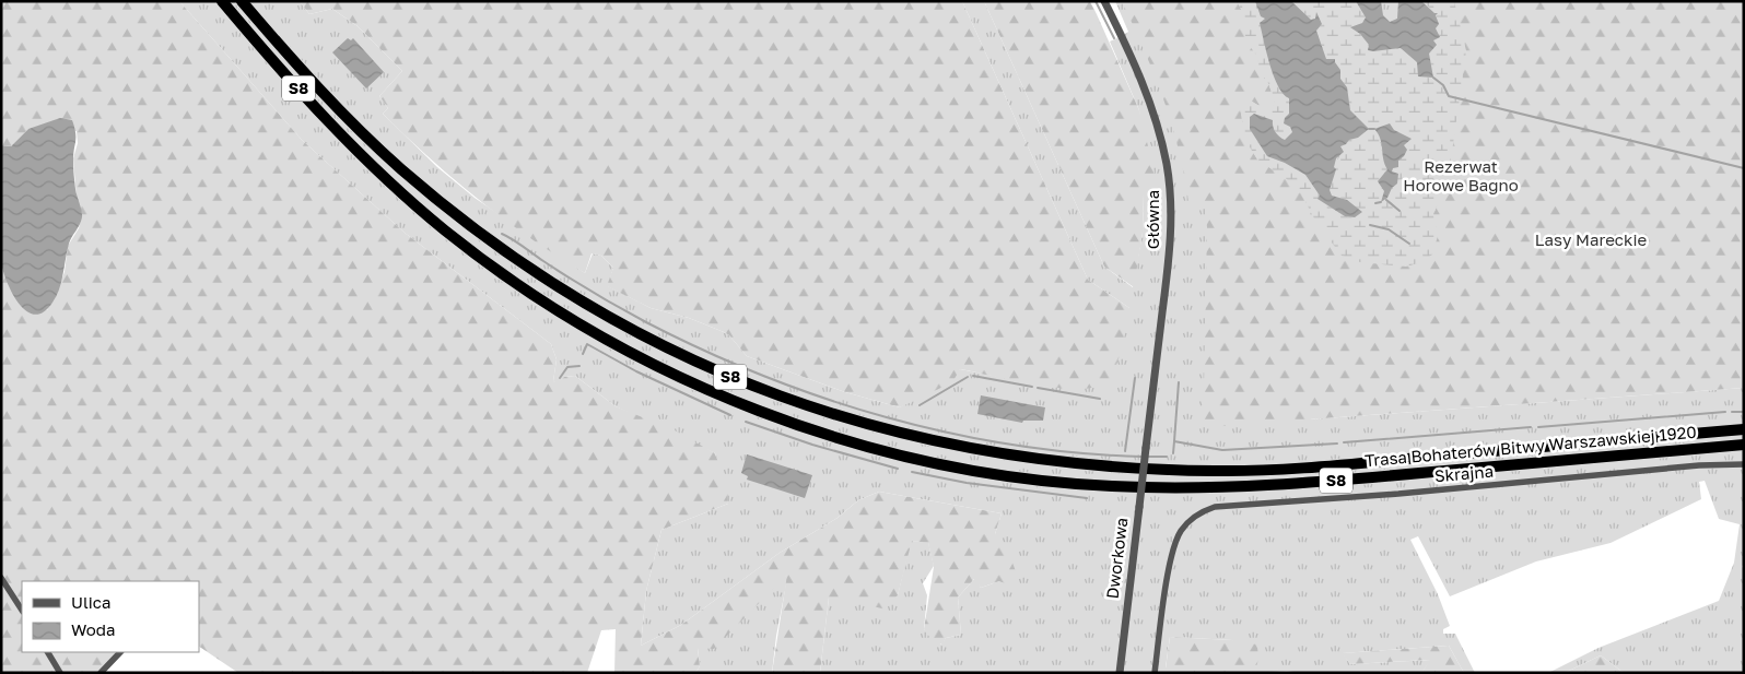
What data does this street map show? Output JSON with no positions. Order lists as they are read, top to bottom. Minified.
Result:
{"streets":{"highway":["S8","Trasa Bohaterów Bitwy Warszawskiej 1920"],"street":["Główna","Skrajna","Dworkowa"]},"crossings":[["Główna","Dworkowa"]],"parks":["Rezerwat Horowe Bagno","Lasy Mareckie"],"legend":["Ulica","Woda"]}
